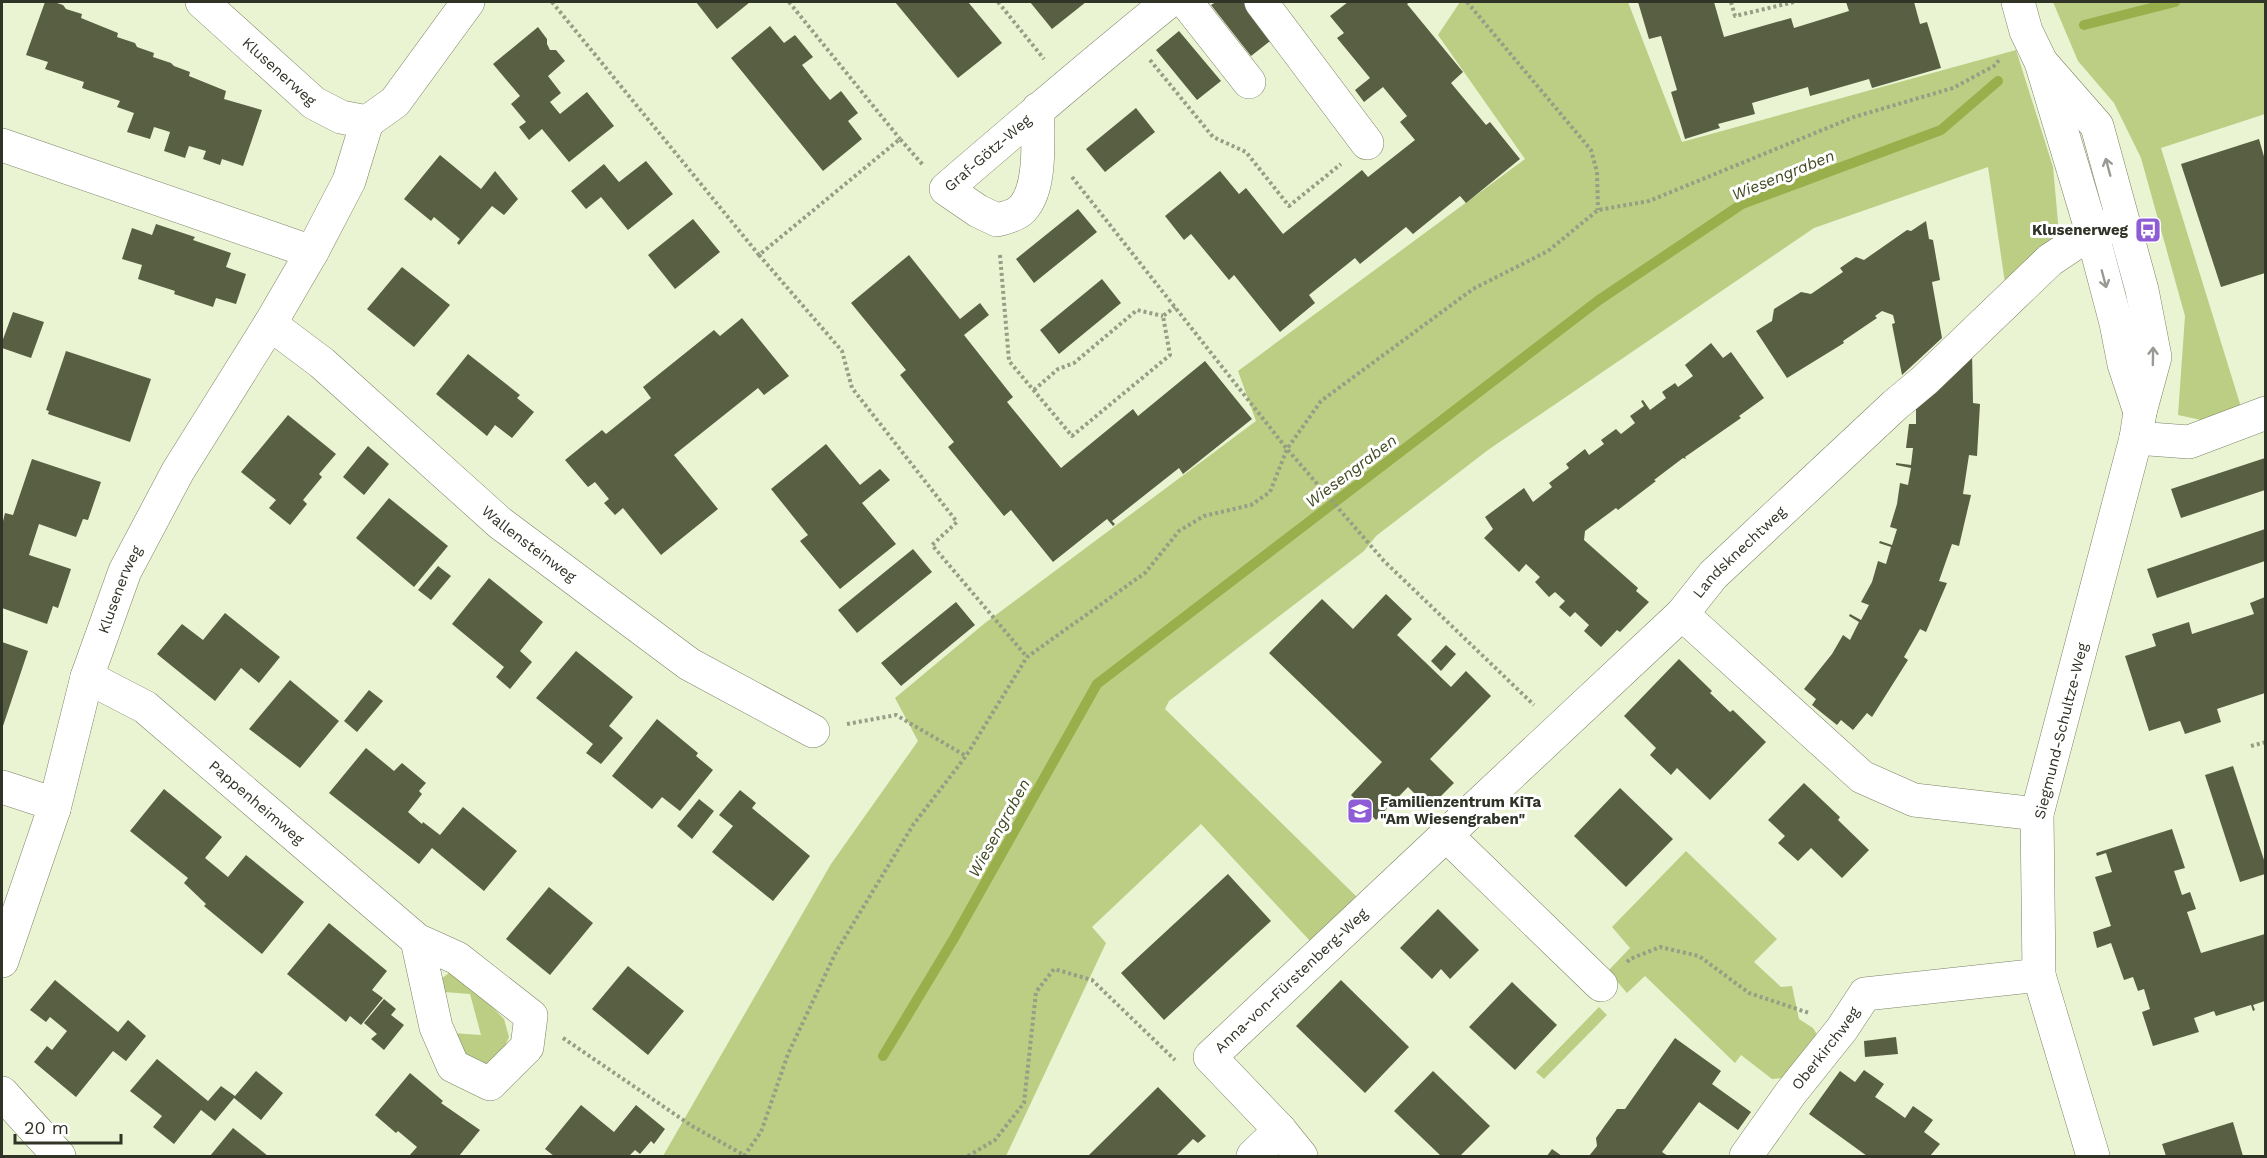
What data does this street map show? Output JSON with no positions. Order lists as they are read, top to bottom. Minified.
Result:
{"streets":{"street":["Klusenerweg","Graf-Götz-Weg","Wallensteinweg","Landsknechtweg","Siegmund-Schultze-Weg","Pappenheimweg","Anna-von-Fürstenberg-Weg","Oberkirchweg"]},"crossings":[["Klusenerweg","Wallensteinweg"],["Klusenerweg","Pappenheimweg"],["Landsknechtweg","Siegmund-Schultze-Weg"],["Landsknechtweg","Anna-von-Fürstenberg-Weg"],["Siegmund-Schultze-Weg","Oberkirchweg"]],"water":["Wiesengraben"],"places":{"bus stop":["Klusenerweg"],"school or university":["Familienzentrum KiTa \"Am Wiesengraben\""]},"scale_bar":"20 m"}
